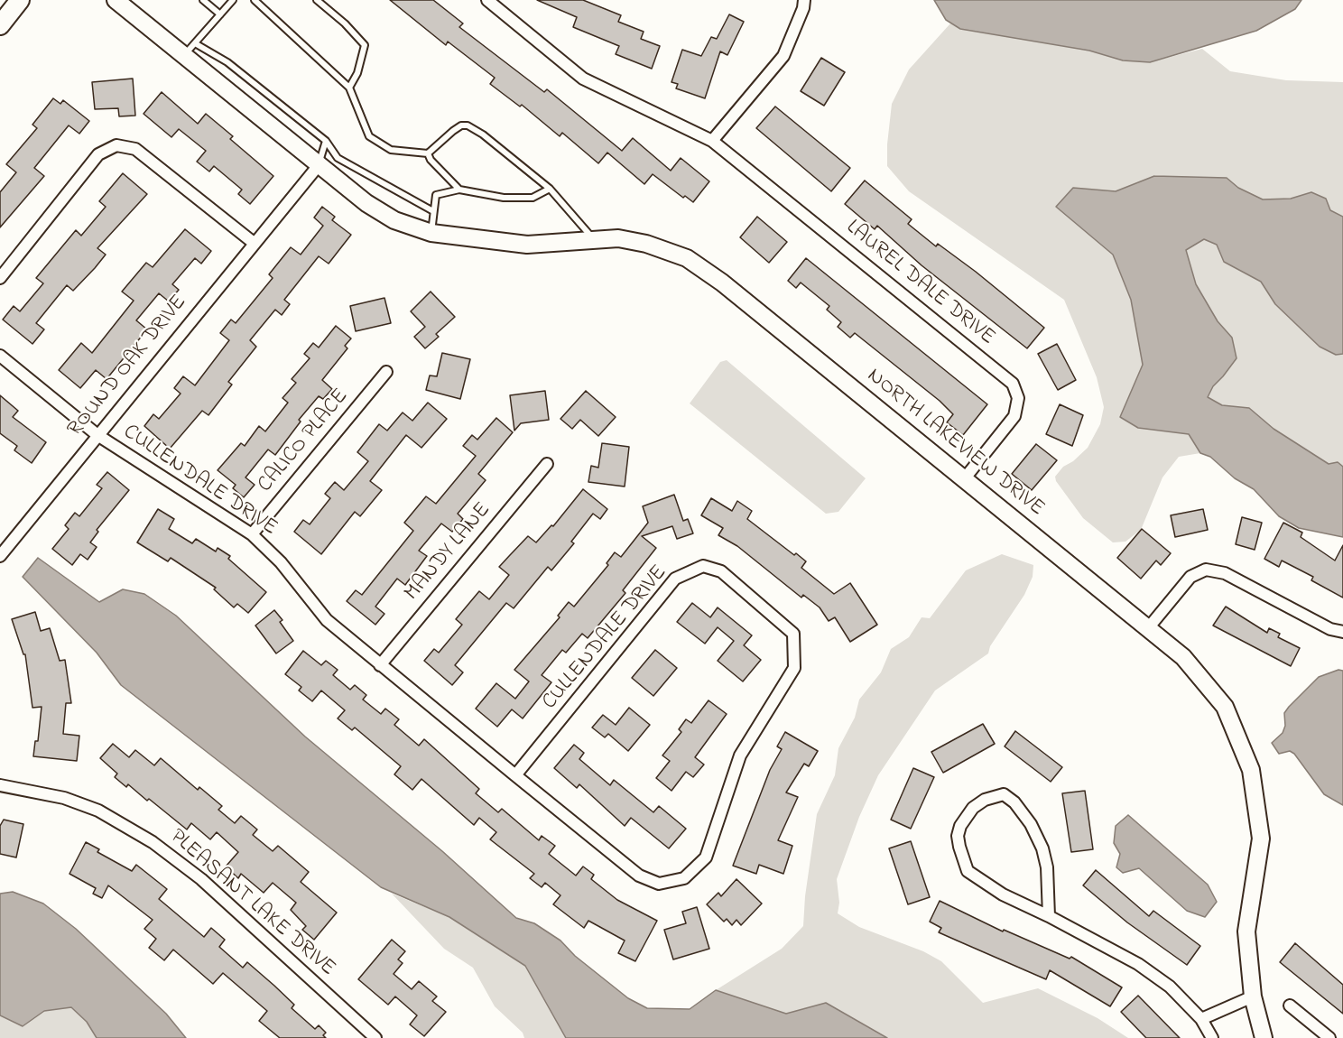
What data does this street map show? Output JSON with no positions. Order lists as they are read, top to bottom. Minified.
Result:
{"streets":{"street":["LAUREL DALE DRIVE","ROUND OAK DRIVE","CALICO PLACE","NORTH LAKEVIEW DRIVE","CULLENDALE DRIVE","MANDY LANE","PLEASANT LAKE DRIVE"]},"crossings":[["LAUREL DALE DRIVE","NORTH LAKEVIEW DRIVE"],["ROUND OAK DRIVE","NORTH LAKEVIEW DRIVE"],["ROUND OAK DRIVE","CULLENDALE DRIVE"],["CALICO PLACE","CULLENDALE DRIVE"],["CULLENDALE DRIVE","MANDY LANE"]]}
